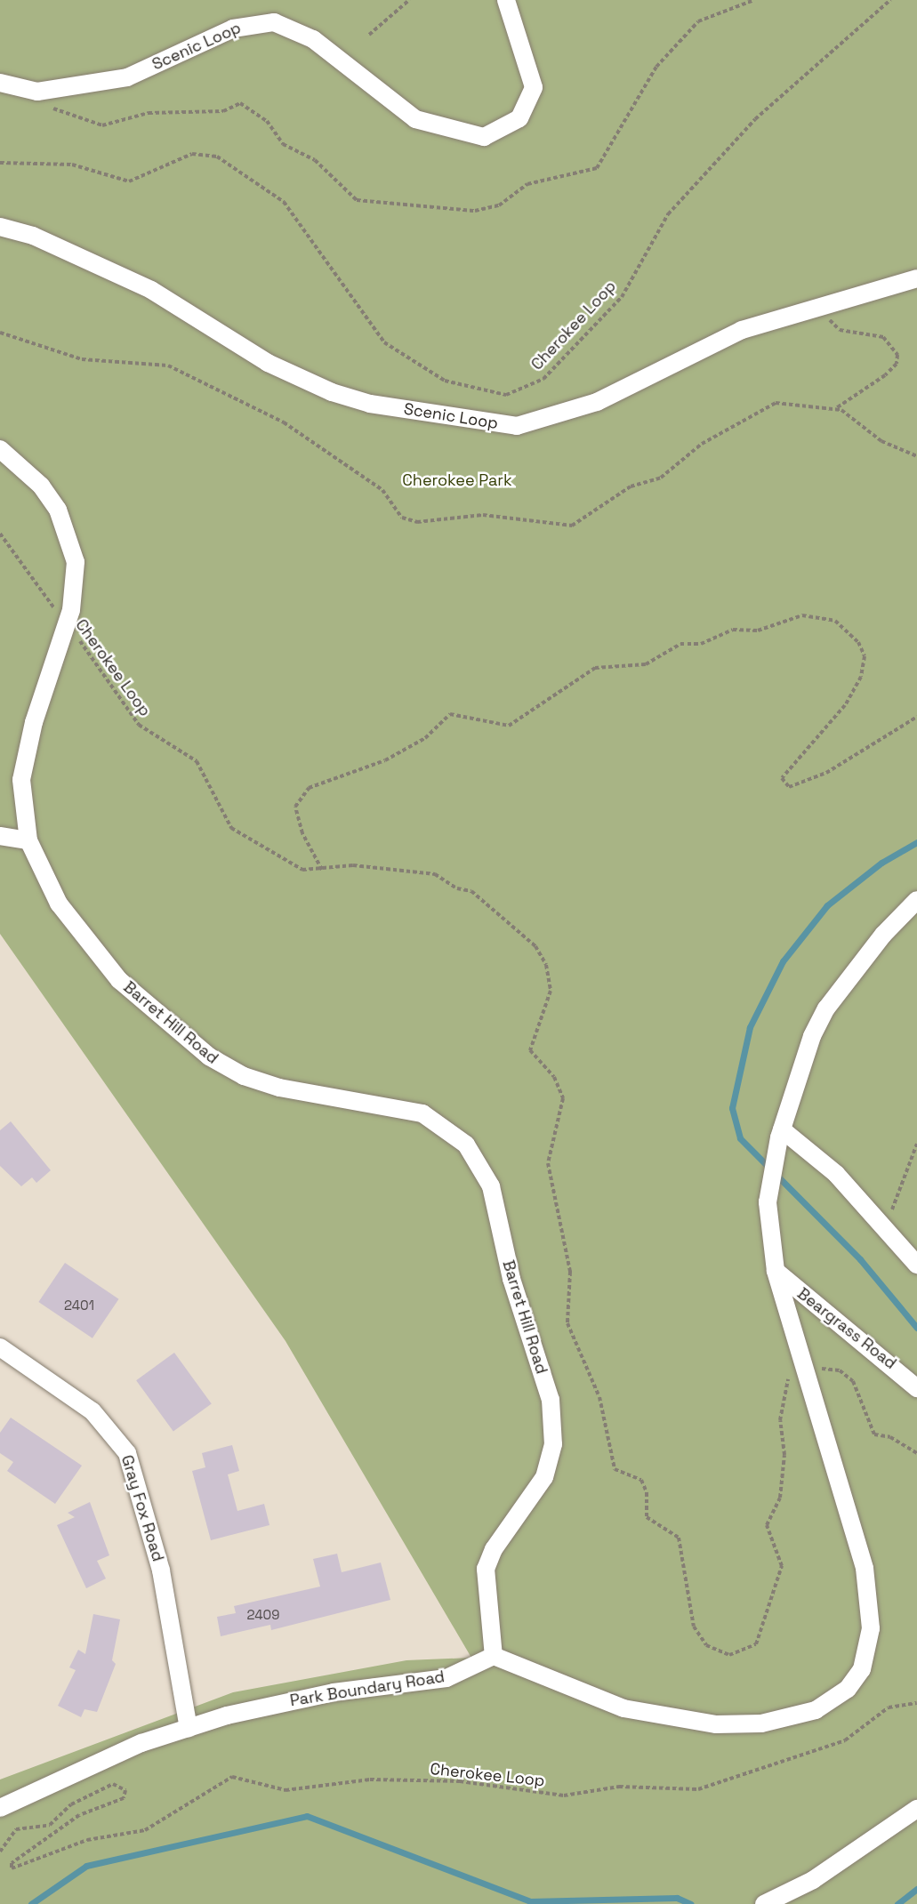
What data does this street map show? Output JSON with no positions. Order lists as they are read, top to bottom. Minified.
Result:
{"streets":{"street":["Scenic Loop","Barret Hill Road","Beargrass Road","Gray Fox Road","Park Boundary Road"],"path":["Cherokee Loop"]},"crossings":[["Cherokee Loop","Barret Hill Road"],["Barret Hill Road","Park Boundary Road"],["Gray Fox Road","Park Boundary Road"]],"parks":["Cherokee Park"],"house_numbers":["2401","2409"]}
